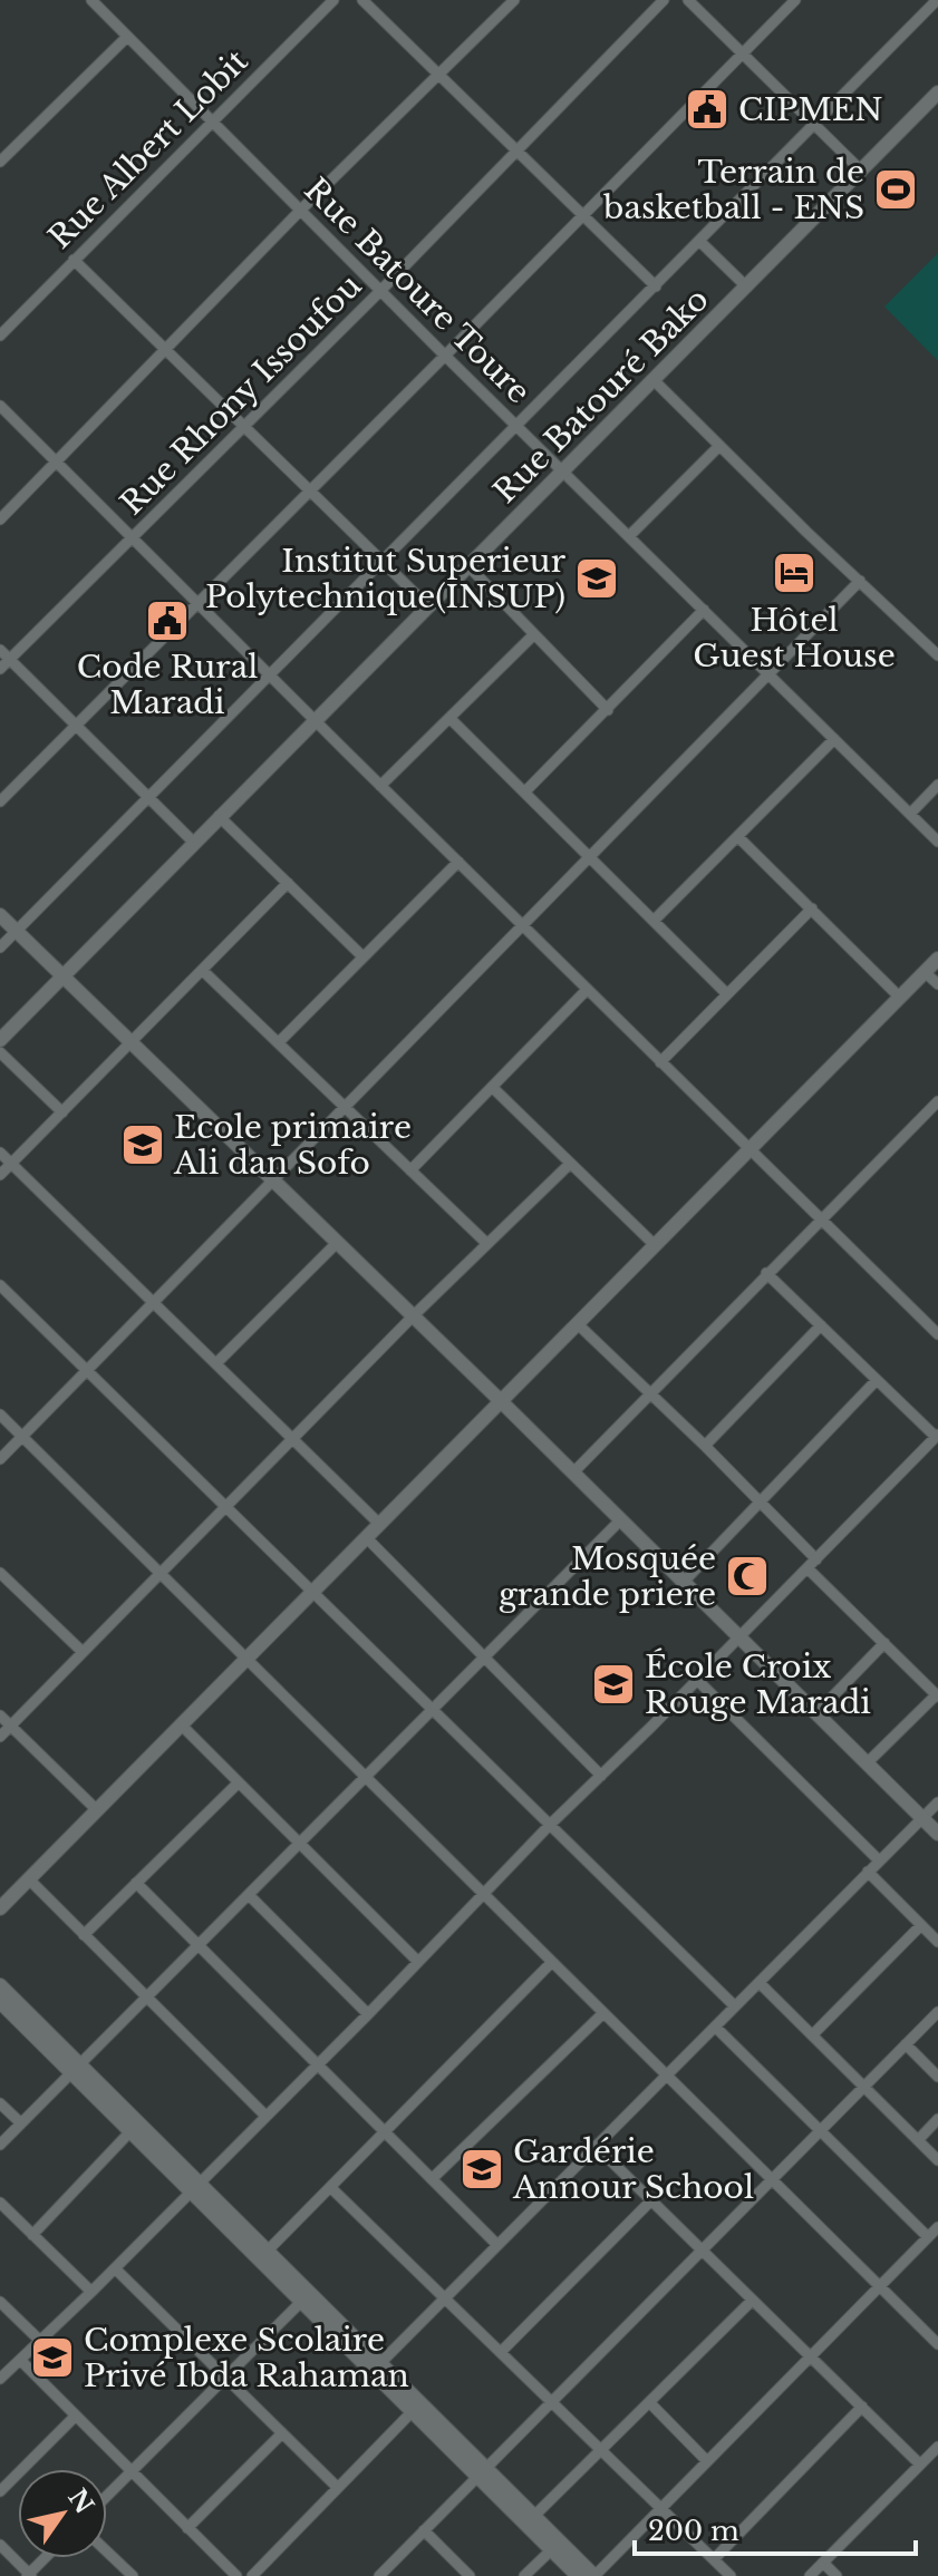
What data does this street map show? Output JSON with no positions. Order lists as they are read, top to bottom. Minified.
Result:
{"streets":{"street":["Rue Albert Lobit","Rue Batoure Toure","Rue Rhony Issoufou","Rue Batouré Bako"]},"crossings":[["Rue Albert Lobit","Rue Batoure Toure"],["Rue Batoure Toure","Rue Rhony Issoufou"],["Rue Batoure Toure","Rue Batouré Bako"]],"places":{"public building":["CIPMEN","Code Rural Maradi"],"sports":["Terrain de basketball - ENS"],"hotel":["Hôtel Guest House"],"school or university":["Institut Superieur Polytechnique(INSUP)","Ecole primaire Ali dan Sofo","École Croix Rouge Maradi","Gardérie Annour School","Complexe Scolaire Privé Ibda Rahaman"],"mosque":["Mosquée grande priere"]},"scale_bar":"200 m","north":"top right"}
